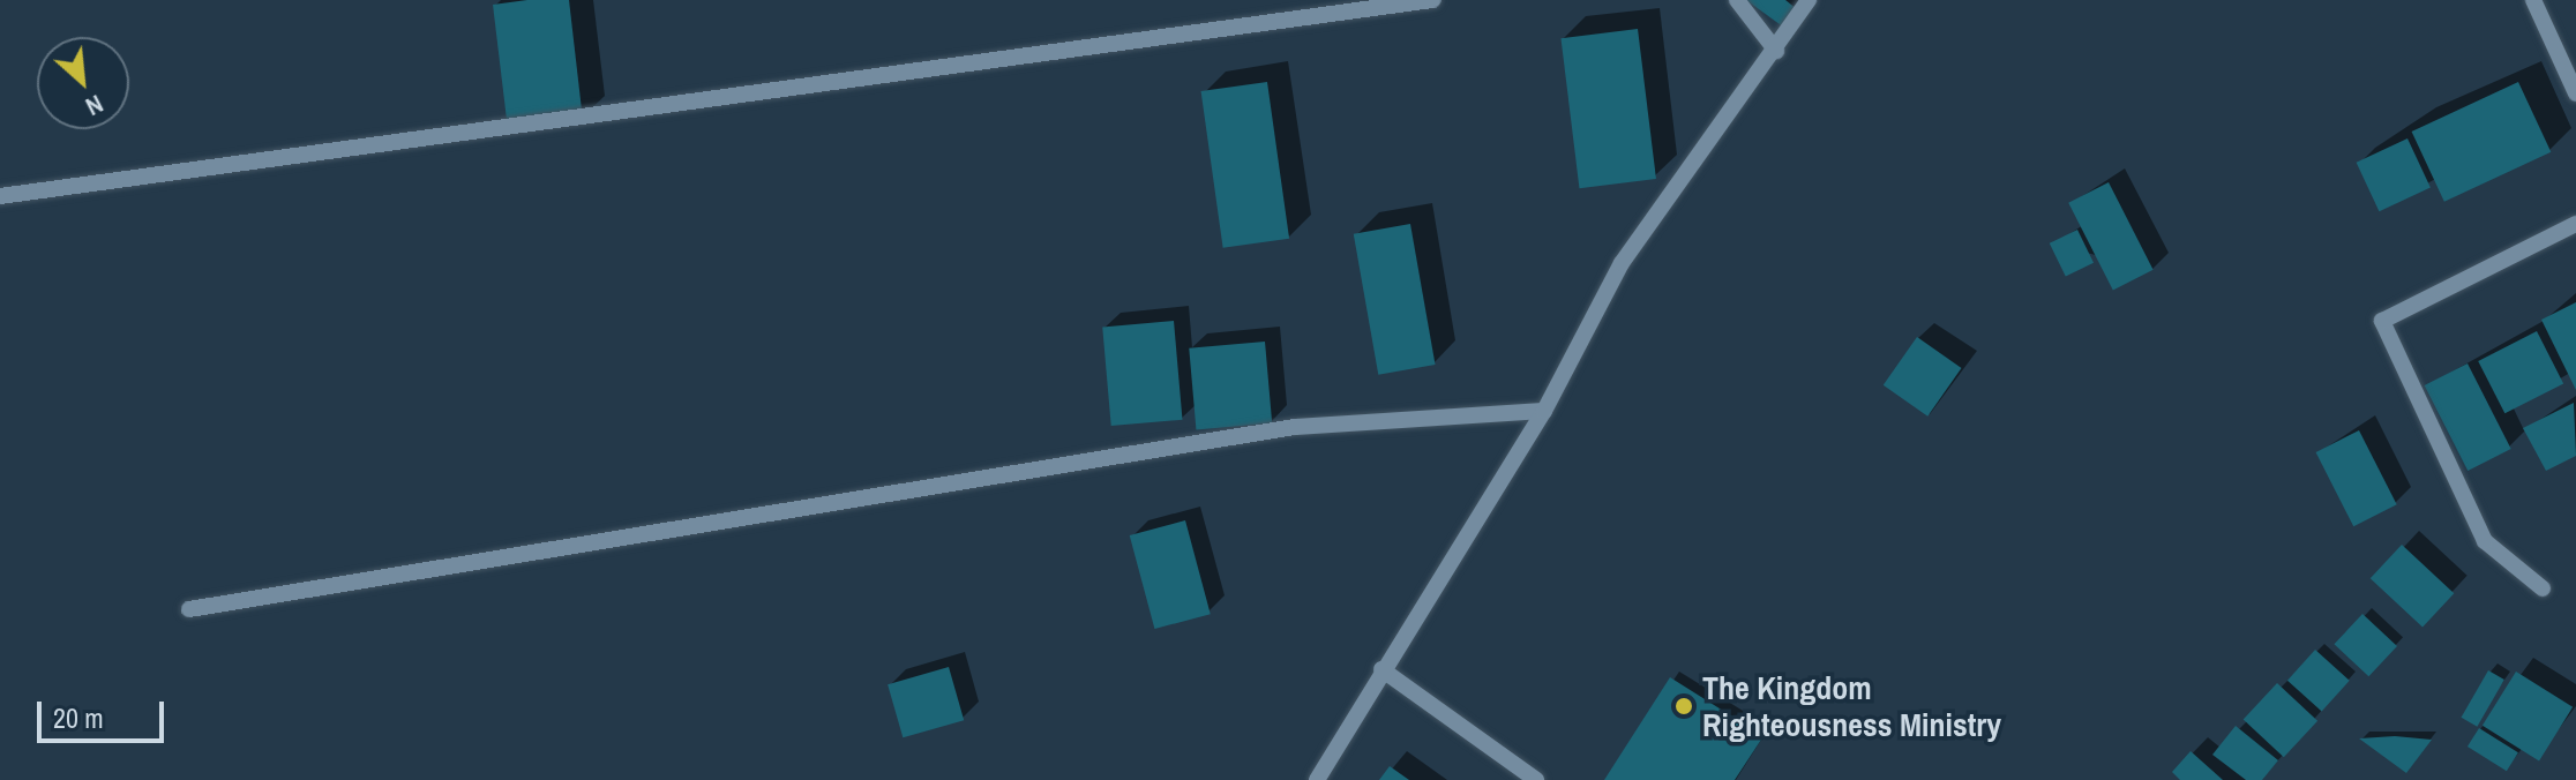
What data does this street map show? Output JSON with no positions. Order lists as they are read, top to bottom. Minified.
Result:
{"places":["The Kingdom Righteousness Ministry"],"scale_bar":"20 m","north":"bottom right"}
